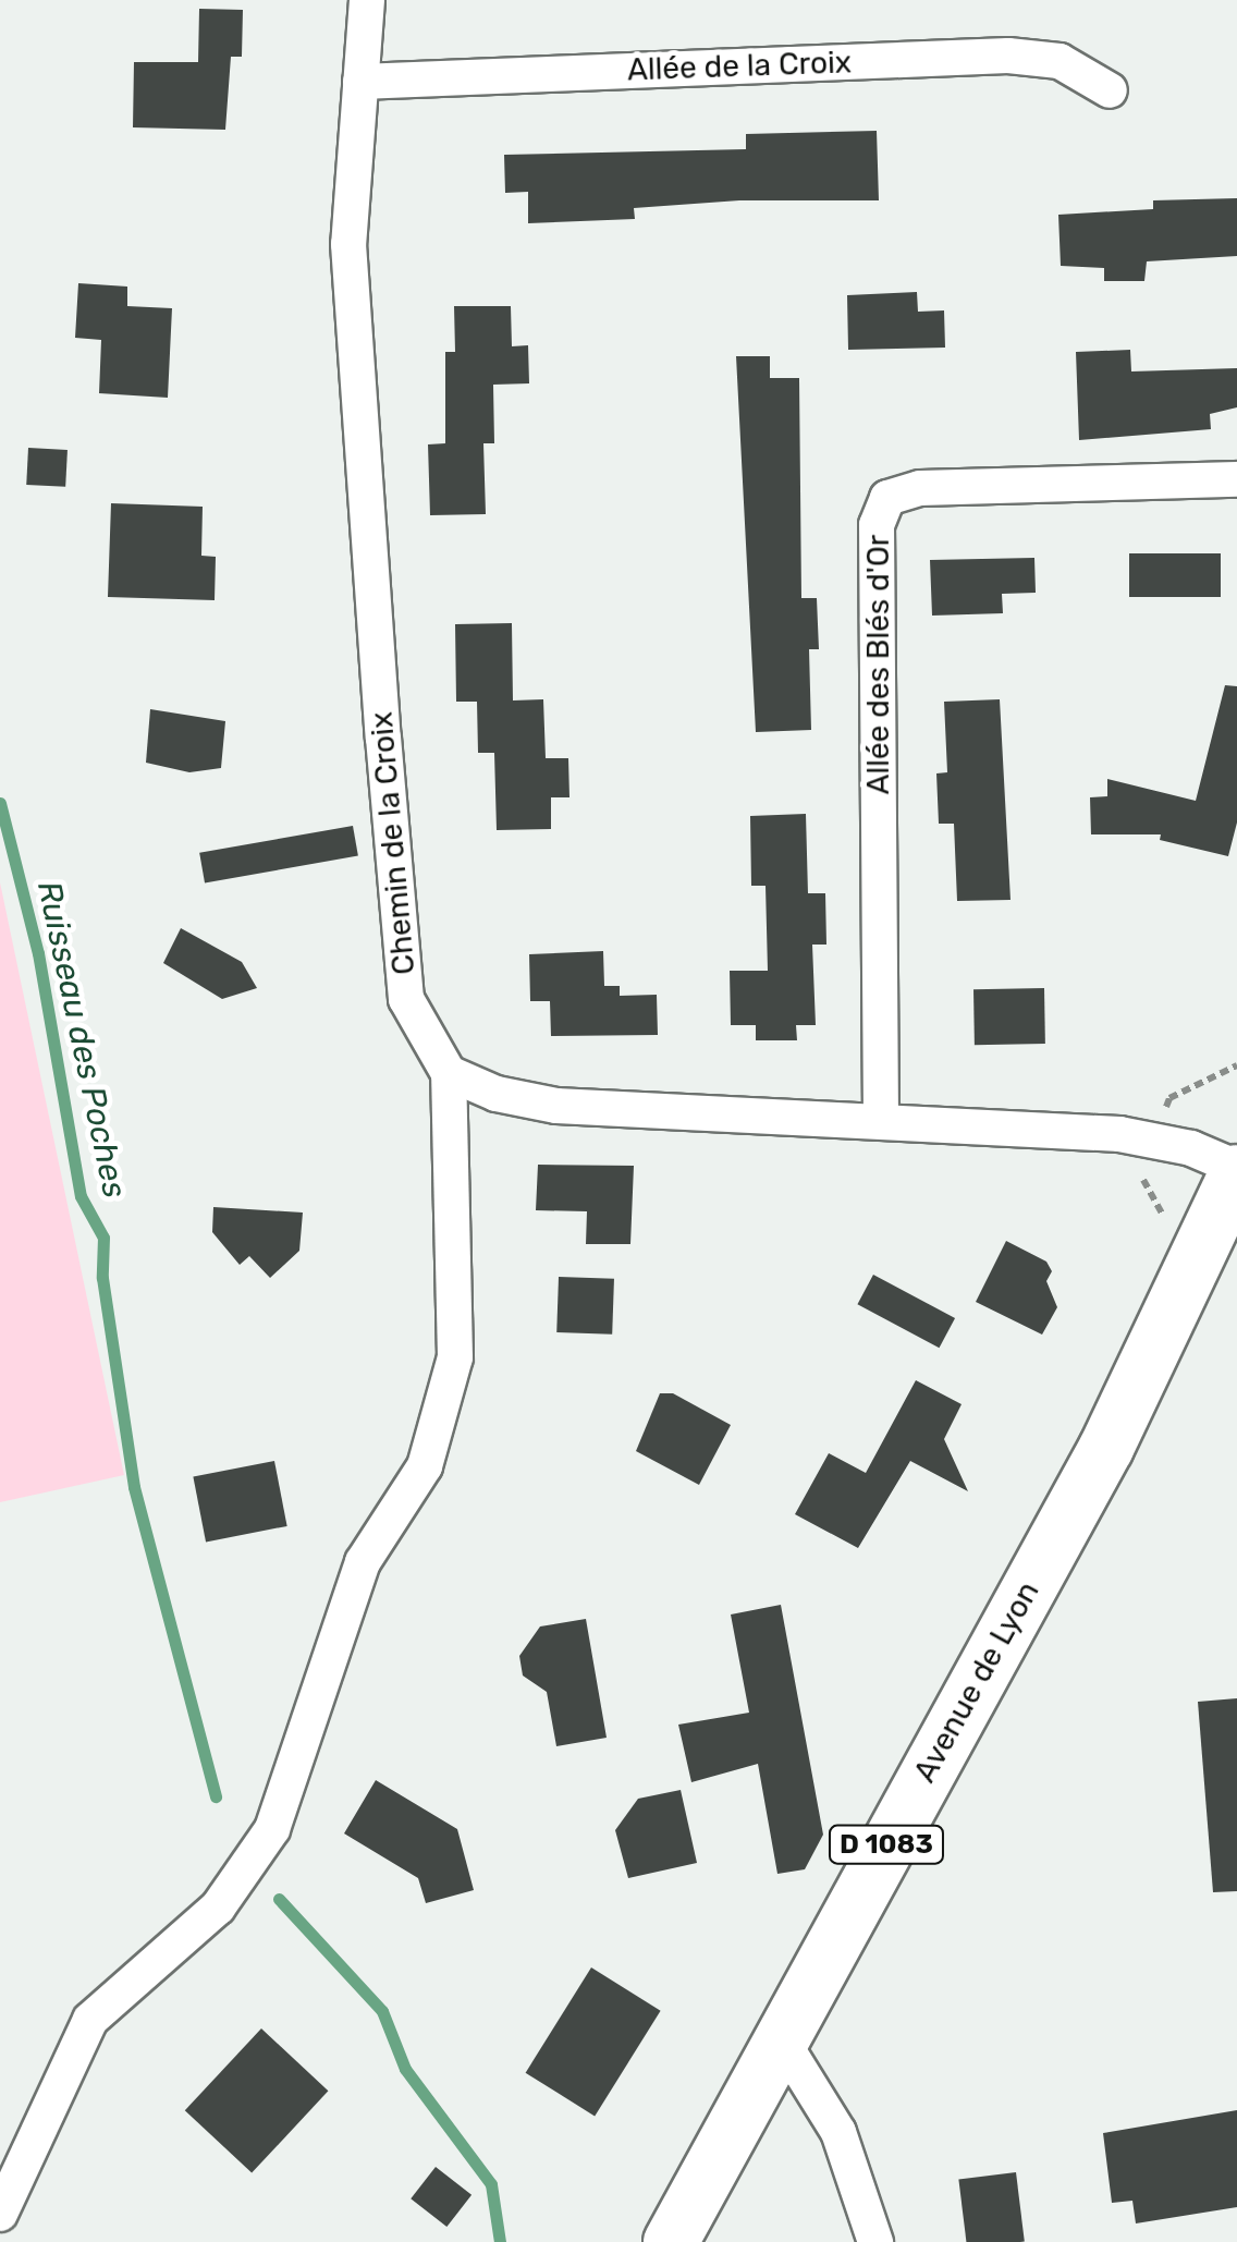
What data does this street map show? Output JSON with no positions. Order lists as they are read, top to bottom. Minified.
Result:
{"streets":{"main road":["Avenue de Lyon","D 1083"],"street":["Allée de la Croix","Allée des Blés d'Or","Chemin de la Croix"]},"crossings":[["Allée de la Croix","Chemin de la Croix"]],"water":["Ruisseau des Poches"]}
